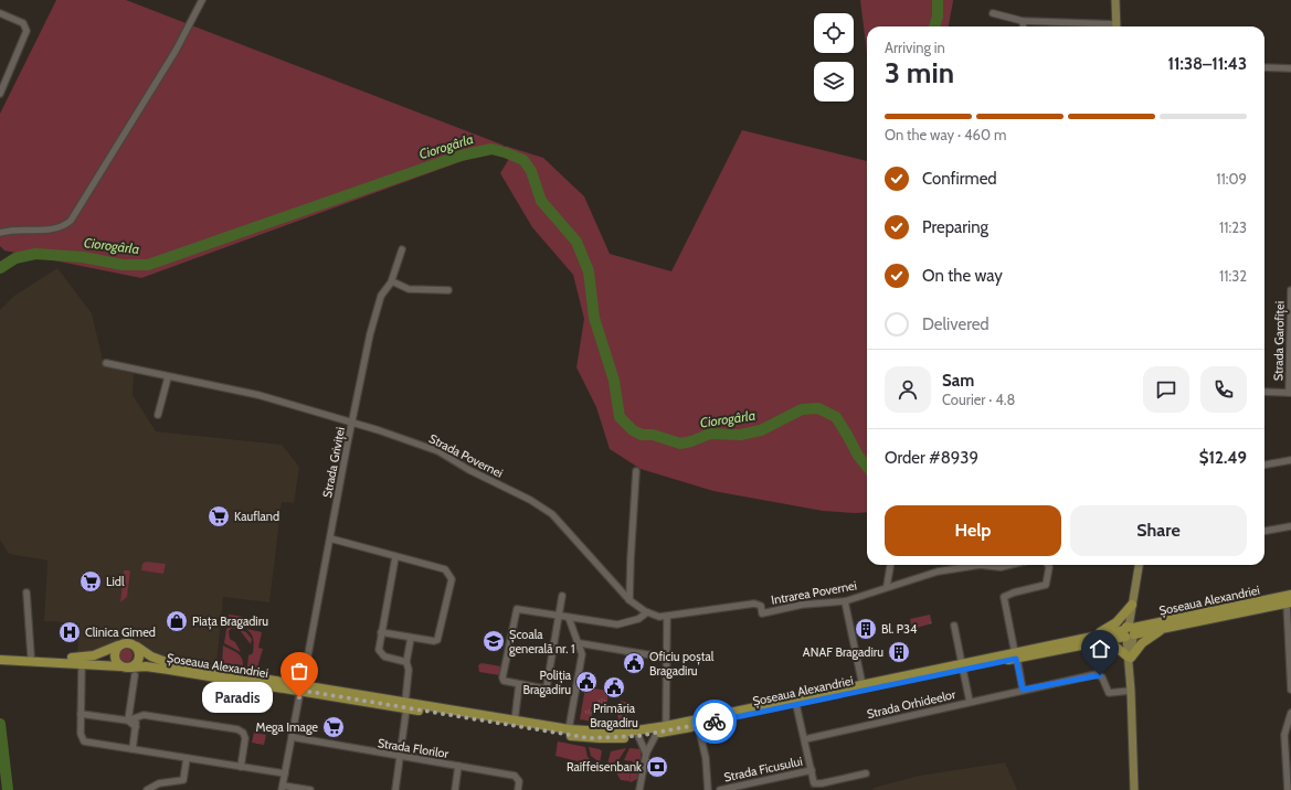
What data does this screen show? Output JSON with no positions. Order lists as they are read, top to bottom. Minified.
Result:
{"streets":{"highway":["Șoseaua Alexandriei"],"street":["Strada Garofiței","Strada Povernei","Strada Griviței","Intrarea Povernei","Strada Orhideelor","Strada Florilor","Strada Ficusului"]},"crossings":[["Strada Povernei","Strada Griviței"],["Strada Povernei","Intrarea Povernei"],["Strada Griviței","Șoseaua Alexandriei"],["Strada Griviței","Strada Florilor"]],"water":["Ciorogârla"],"places":{"supermarket":["Kaufland","Lidl","Mega Image"],"shop":["Piața Bragadiru"],"building":["Bl. P34","ANAF Bragadiru"],"hospital":["Clinica Gimed"],"school or university":["Școala generală nr. 1"],"public building":["Oficiu poștal Bragadiru","Poliția Bragadiru","Primăria Bragadiru"],"other":["Paradis"],"bank":["Raiffeisenbank"]},"page":{"heading":["3 min","Arriving in","11:38–11:43"],"panel":["Sam","Courier · 4.8","Order #8939","$12.49"],"bar":"On the way · 460 m","list":[["Confirmed","11:09"],["Preparing","11:23"],["On the way","11:32"],"Delivered"],"buttons":["Help","Share"],"bubble":"Paradis"}}
